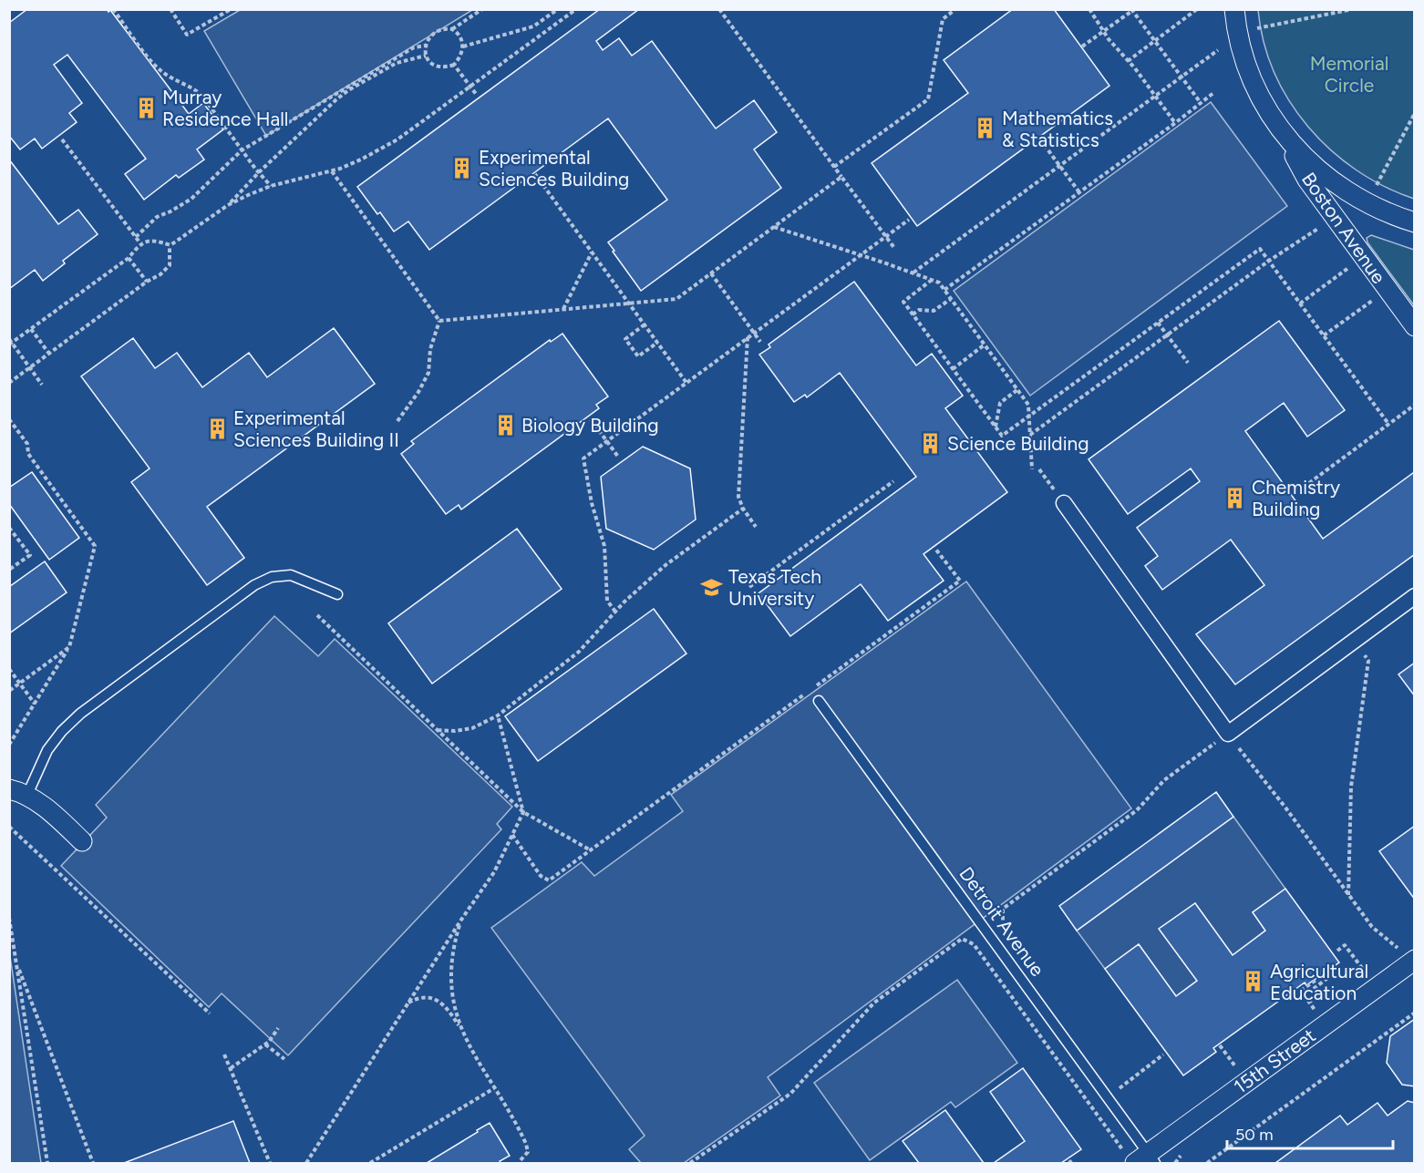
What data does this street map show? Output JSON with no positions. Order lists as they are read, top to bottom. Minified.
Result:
{"streets":{"street":["Boston Avenue","15th Street"],"lane":["Detroit Avenue"]},"crossings":[["Detroit Avenue","15th Street"]],"parks":["Memorial Circle"],"places":{"building":["Murray Residence Hall","Mathematics & Statistics","Experimental Sciences Building","Biology Building","Experimental Sciences Building II","Science Building","Chemistry Building","Agricultural Education"],"school or university":["Texas Tech University"]},"scale_bar":"50 m"}
